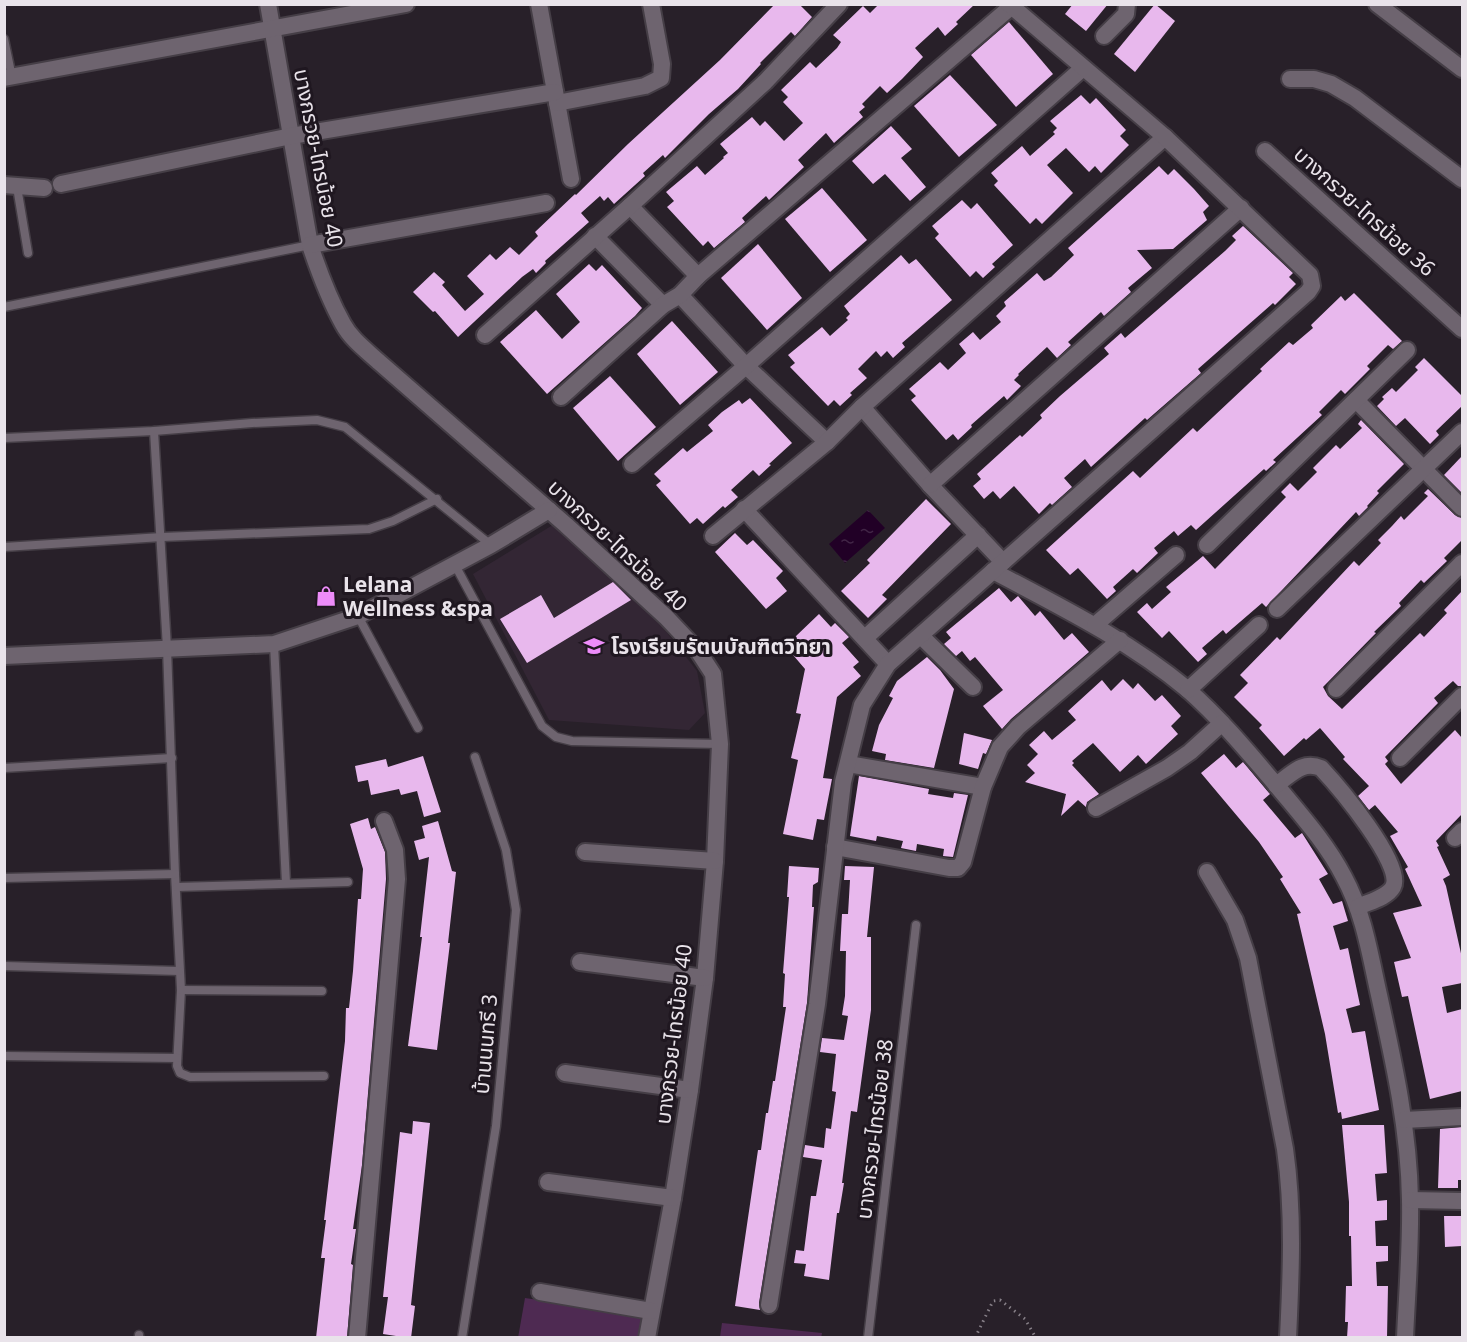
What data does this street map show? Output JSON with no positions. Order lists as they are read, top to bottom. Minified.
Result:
{"streets":{"street":["บางกรวย-ไทรน้อย 40","บางกรวย-ไทรน้อย 36"],"lane":["บ้านนนทรี 3","บางกรวย-ไทรน้อย 38"]},"places":{"shop":["Lelana Wellness &spa"],"school or university":["โรงเรียนรัตนบัณฑิตวิทยา"]}}
